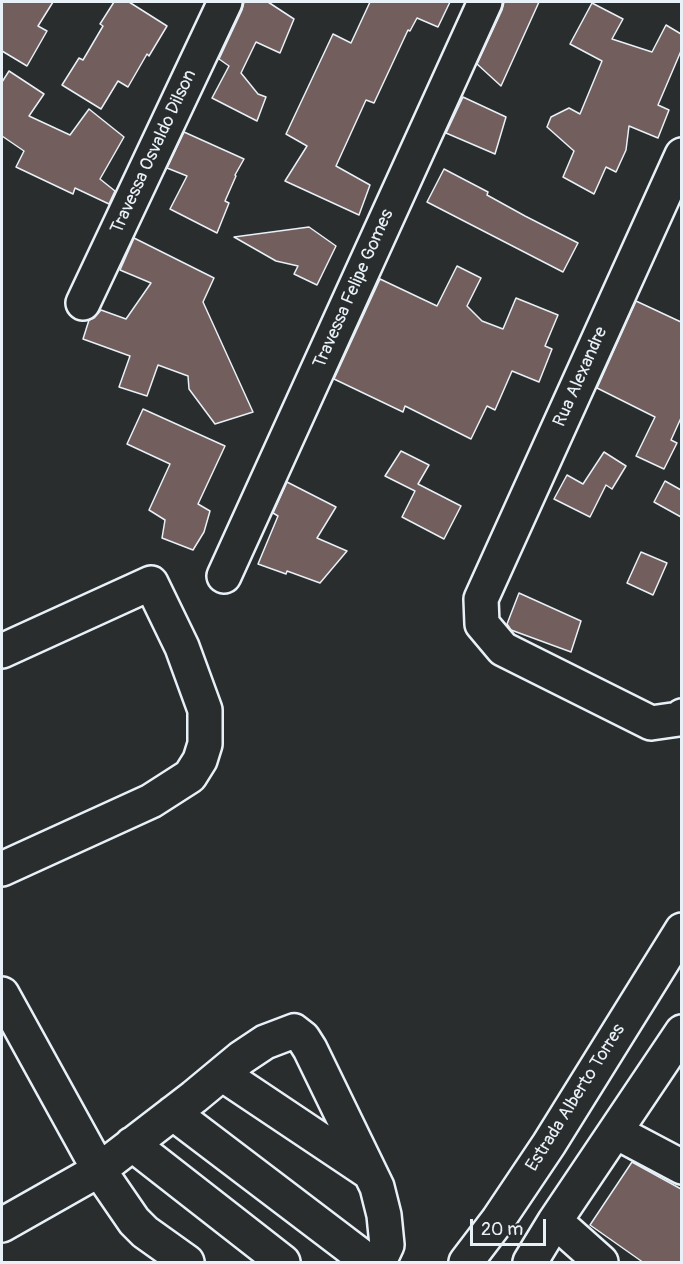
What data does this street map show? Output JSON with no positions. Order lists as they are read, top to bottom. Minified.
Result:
{"streets":{"street":["Travessa Osvaldo Dilson","Travessa Felipe Gomes","Rua Alexandre","Estrada Alberto Torres"]},"scale_bar":"20 m"}
